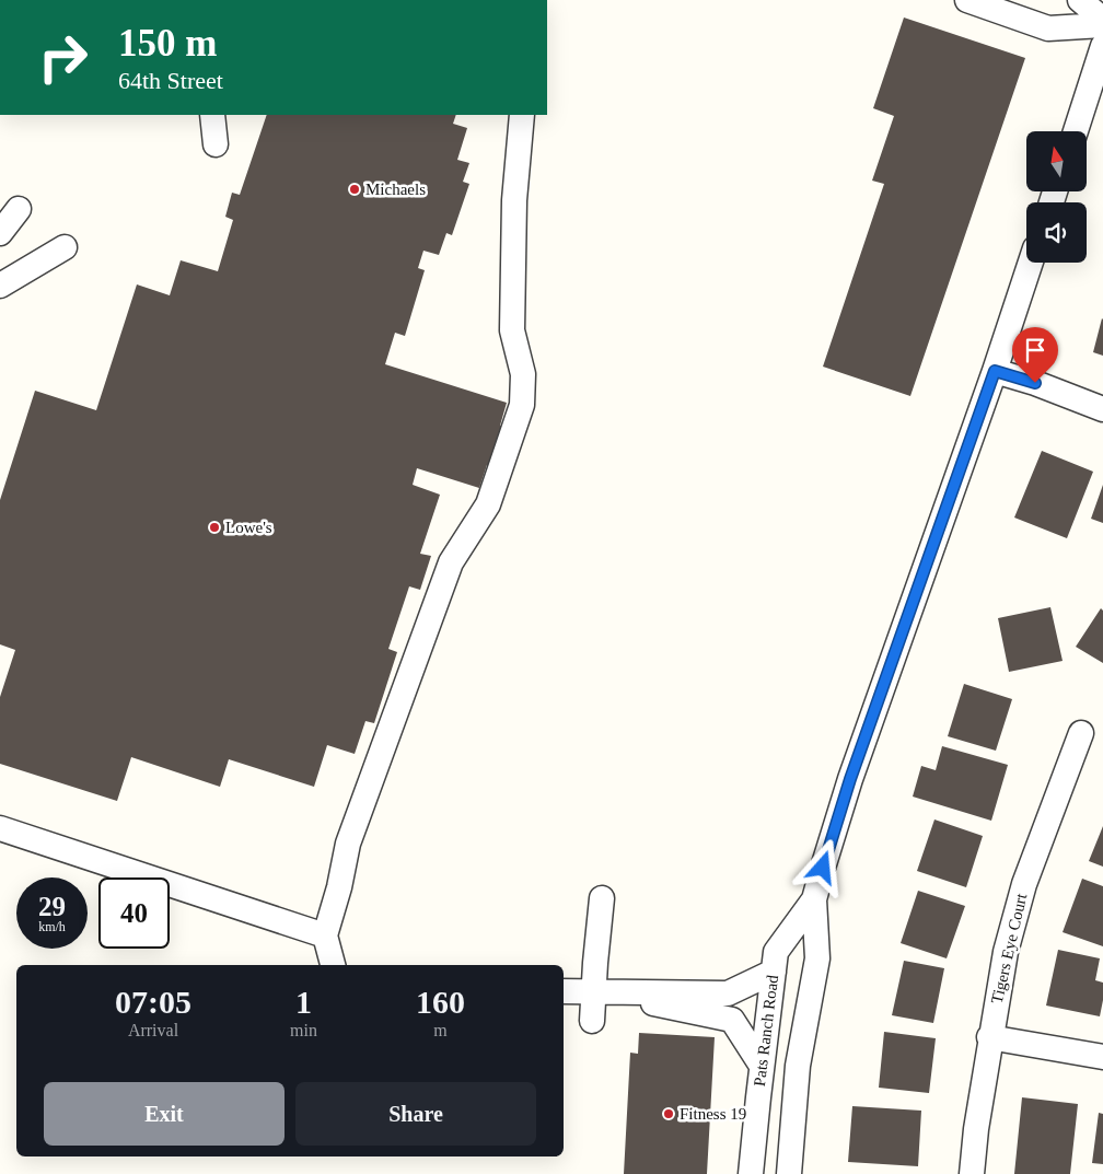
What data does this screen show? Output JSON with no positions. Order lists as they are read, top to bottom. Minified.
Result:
{"streets":{"street":["Tigers Eye Court","Pats Ranch Road"]},"places":["Michaels","Lowe's","Fitness 19"],"north":"top","page":{"turn":["150 m","64th Street"],"speed":"29 km/h","limit":"40","eta":["07:05","Arrival","1","min","160","m"],"buttons":["Exit","Share"]}}
